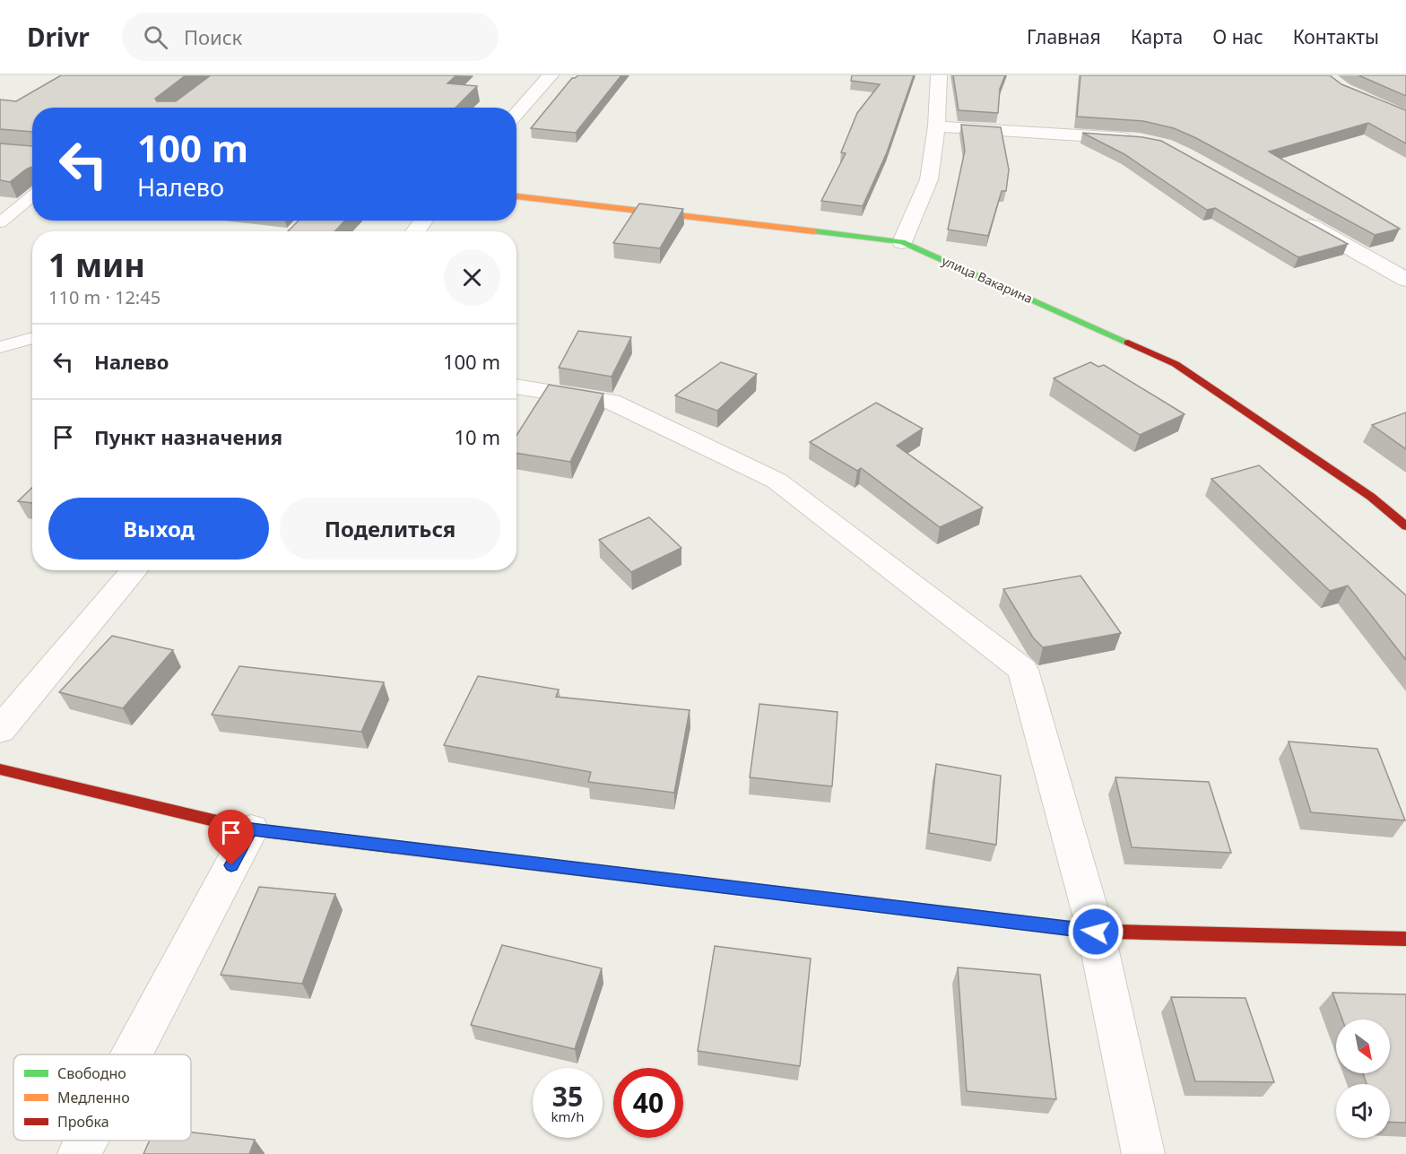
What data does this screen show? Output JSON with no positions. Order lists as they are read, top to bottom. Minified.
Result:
{"streets":{"street":["улица Вакарина"]},"legend":["Свободно","Медленно","Пробка"],"north":"bottom right","page":{"header":"Drivr","search":"Поиск","nav":["Главная","Карта","О нас","Контакты"],"turn":["100 m","Налево"],"heading":["1 мин","110 m · 12:45"],"list":[{"name":"Налево","value":"100 m"},{"name":"Пункт назначения","value":"10 m"}],"buttons":["Выход","Поделиться"],"speed":"35 km/h","limit":"40"}}
